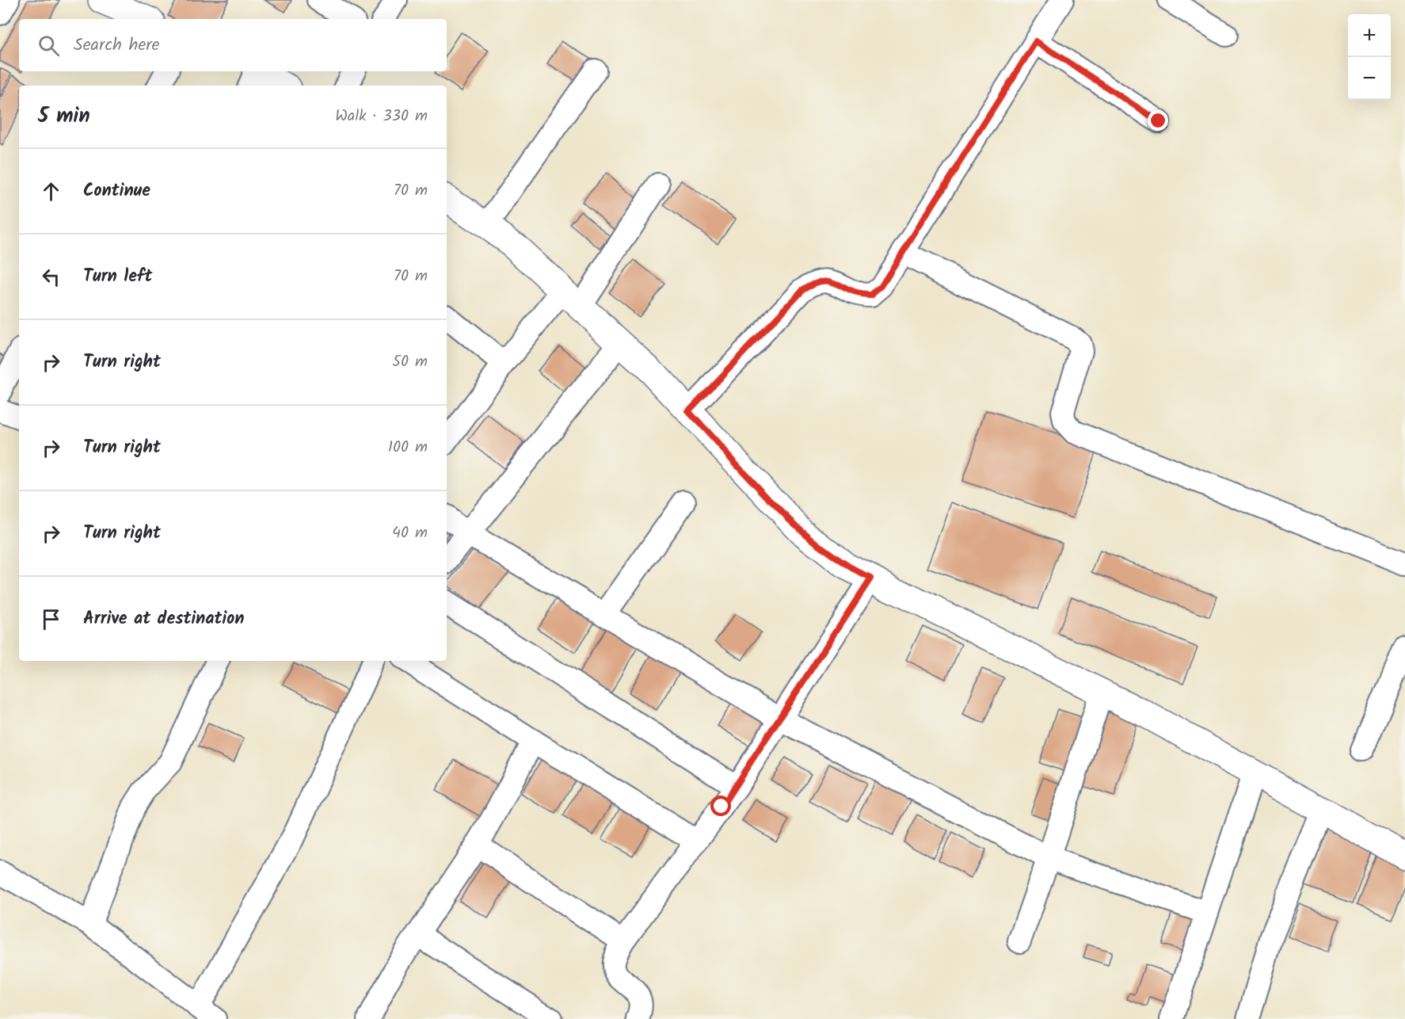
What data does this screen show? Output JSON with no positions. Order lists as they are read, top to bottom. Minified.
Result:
{"page":{"map_buttons":["+","−"],"search":"Search here","heading":["5 min","Walk · 330 m"],"list":[["Continue","70 m"],["Turn left","70 m"],["Turn right","50 m"],["Turn right","100 m"],["Turn right","40 m"],"Arrive at destination"]}}
